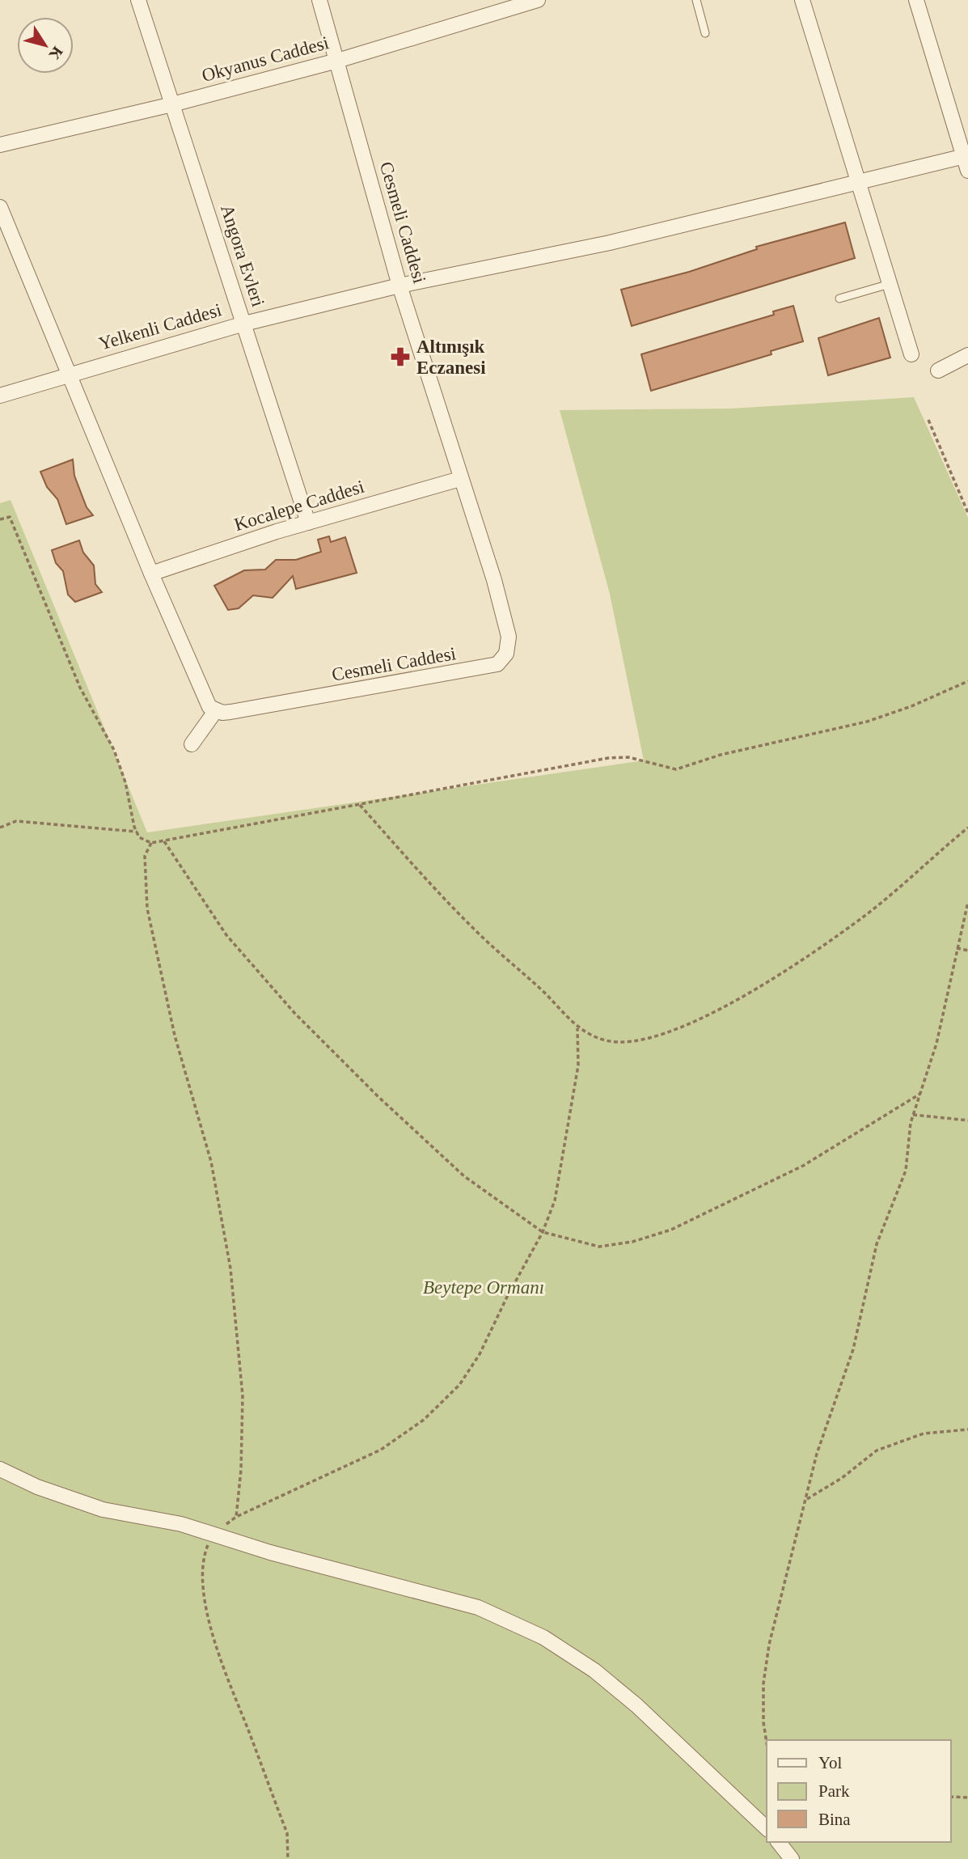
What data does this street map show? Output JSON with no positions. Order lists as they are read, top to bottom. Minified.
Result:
{"streets":{"street":["Okyanus Caddesi","Cesmeli Caddesi","Angora Evleri","Yelkenli Caddesi","Kocalepe Caddesi"]},"crossings":[["Okyanus Caddesi","Cesmeli Caddesi"],["Okyanus Caddesi","Angora Evleri"],["Cesmeli Caddesi","Yelkenli Caddesi"],["Cesmeli Caddesi","Kocalepe Caddesi"],["Angora Evleri","Yelkenli Caddesi"],["Angora Evleri","Kocalepe Caddesi"]],"parks":["Beytepe Ormanı"],"places":{"pharmacy":["Altınışık Eczanesi"]},"legend":["Yol","Park","Bina"],"north":"bottom right"}
